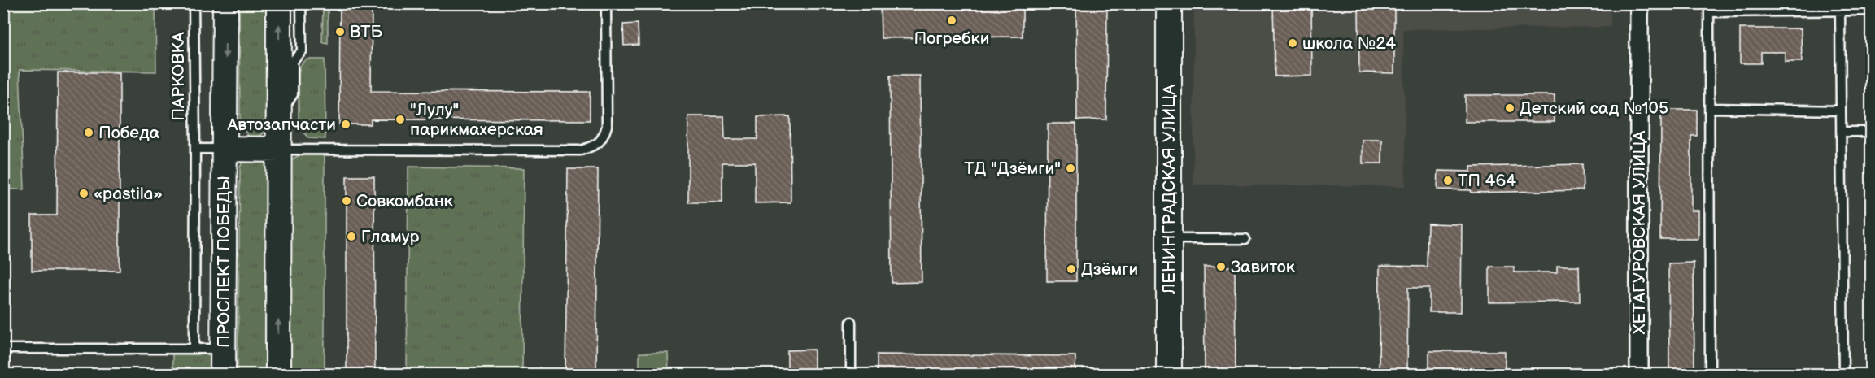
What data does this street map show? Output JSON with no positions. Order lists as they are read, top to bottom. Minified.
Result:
{"streets":{"main road":["ЛЕНИНГРАДСКАЯ УЛИЦА","ПРОСПЕКТ ПОБЕДЫ"],"street":["ХЕТАГУРОВСКАЯ УЛИЦА"],"lane":["ПАРКОВКА"]},"places":["Погребки","ВТБ","школа №24","Детский сад №105","\"Лулу\" парикмахерская","Автозапчасти","Победа","ТД \"Дзёмги\"","ТП 464","«pastila»","Совкомбанк","Гламур","Завиток","Дзёмги"]}
